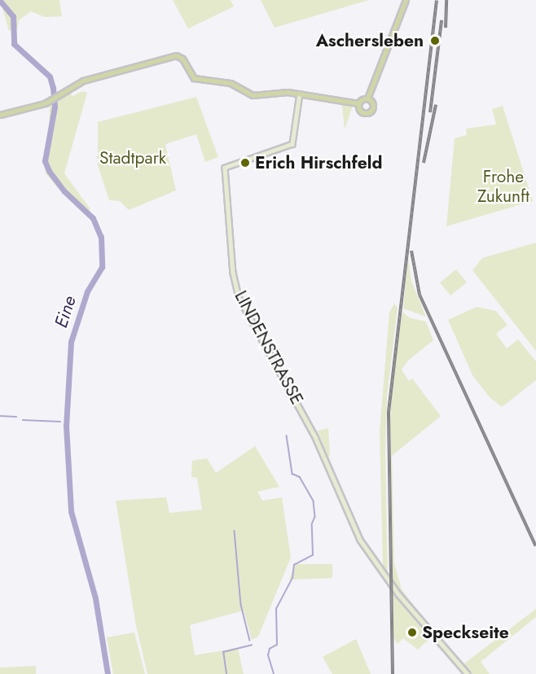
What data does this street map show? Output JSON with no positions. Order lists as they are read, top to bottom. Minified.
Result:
{"streets":{"street":["LINDENSTRASSE"]},"water":["Eine"],"parks":["Stadtpark","Frohe Zukunft"],"places":["Aschersleben","Erich Hirschfeld","Speckseite"]}
